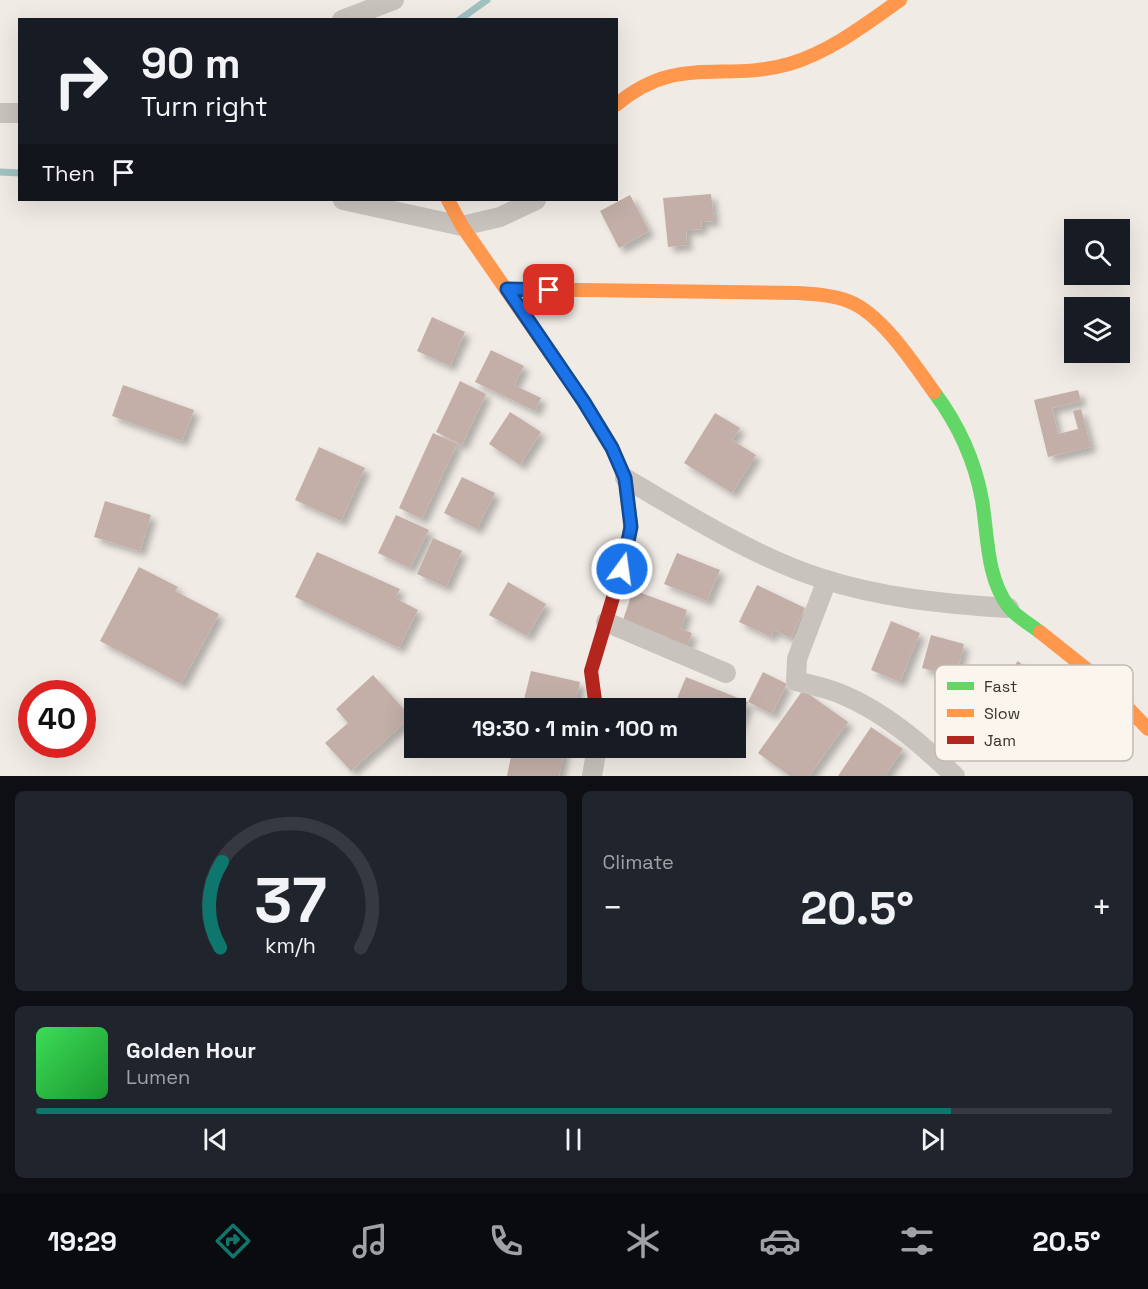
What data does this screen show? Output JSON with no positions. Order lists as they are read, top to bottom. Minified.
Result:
{"legend":["Fast","Slow","Jam"],"page":{"turn":["90 m","Turn right"],"then":"Then","limit":"40","trip":"19:30 · 1 min · 100 m","tile":"Climate","heat":["−","20.5°","+"],"song":["Golden Hour","Lumen"],"tabs":["19:29","20.5°"],"gauge":["37","km/h"]}}
